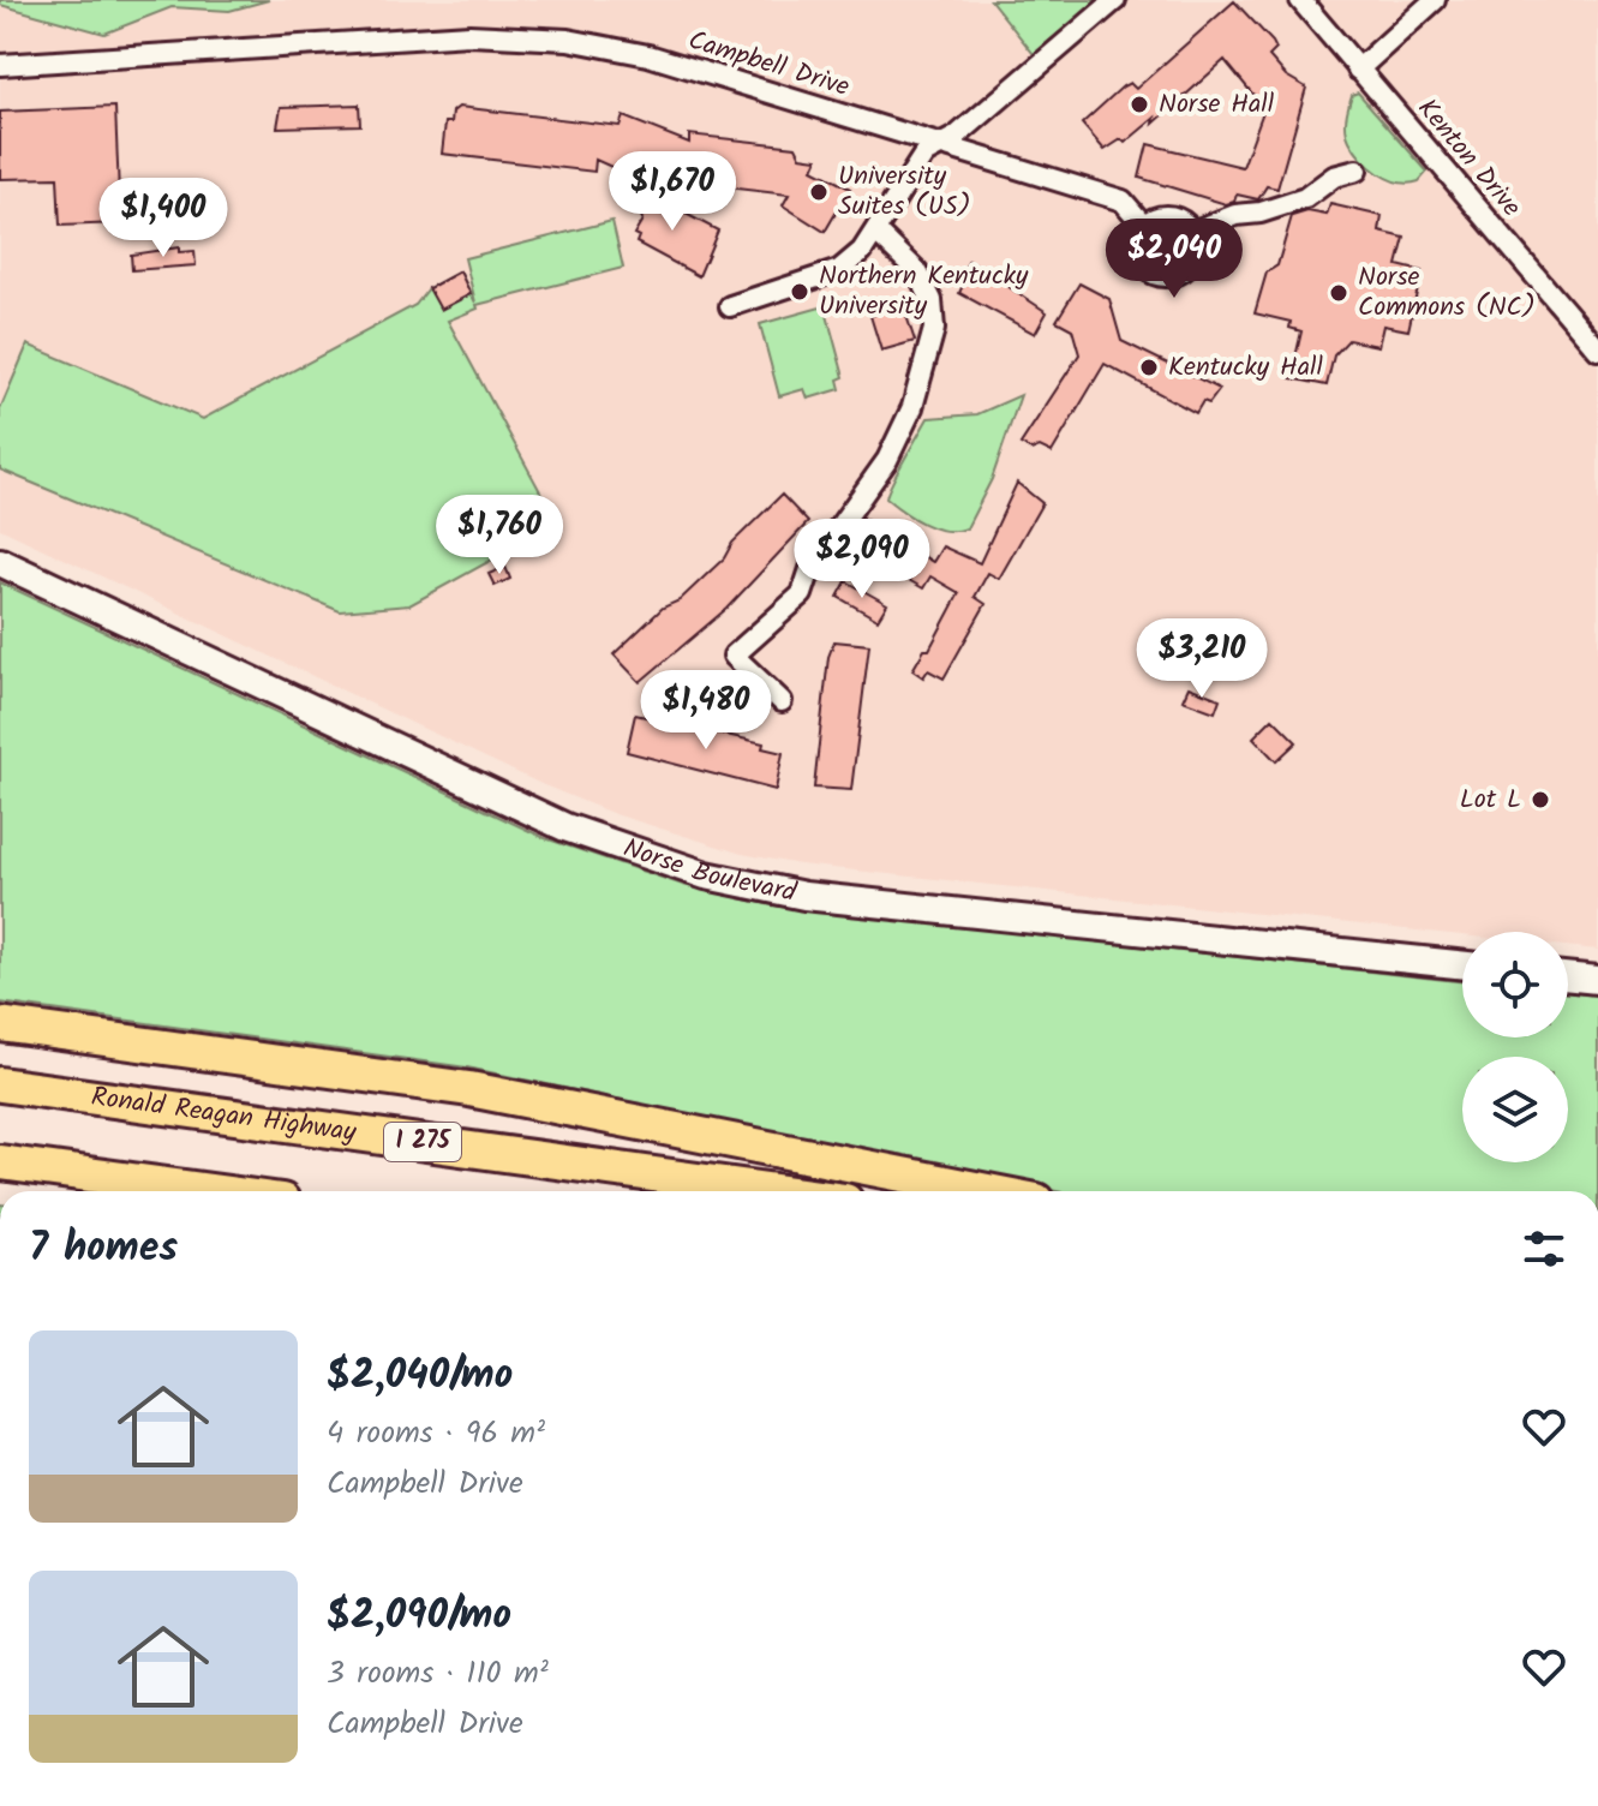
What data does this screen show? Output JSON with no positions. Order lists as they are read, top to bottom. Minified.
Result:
{"streets":{"highway":["Ronald Reagan Highway","I 275"],"street":["Campbell Drive","Kenton Drive","Norse Boulevard"]},"places":["Norse Hall","University Suites (US)","Northern Kentucky University","Norse Commons (NC)","Kentucky Hall","Lot L"],"page":{"price":["$1,670","$1,400","$2,040","$1,760","$2,090","$3,210","$1,480"],"heading":"7 homes","list":[{"name":"$2,040/mo","note":"4 rooms · 96 m² · Campbell Drive"},{"name":"$2,090/mo","note":"3 rooms · 110 m² · Campbell Drive"}]}}
